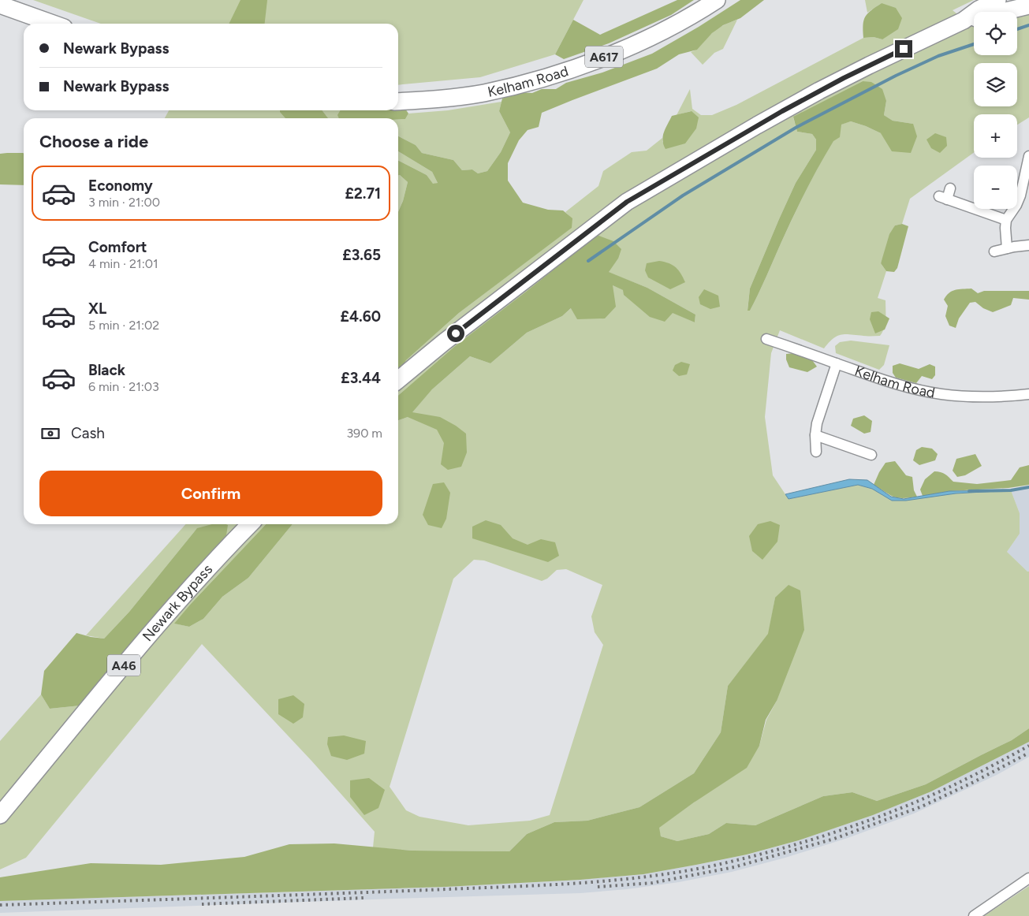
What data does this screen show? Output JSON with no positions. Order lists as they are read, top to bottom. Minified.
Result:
{"streets":{"highway":["A617","Kelham Road","Newark Bypass","A46"]},"page":{"map_buttons":["+","−"],"banner":["Newark Bypass","Newark Bypass"],"heading":"Choose a ride","list":[{"name":"Economy","note":"3 min · 21:00","value":"£2.71"},{"name":"Comfort","note":"4 min · 21:01","value":"£3.65"},{"name":"XL","note":"5 min · 21:02","value":"£4.60"},{"name":"Black","note":"6 min · 21:03","value":"£3.44"}],"pay":["Cash","390 m"],"buttons":"Confirm"}}
